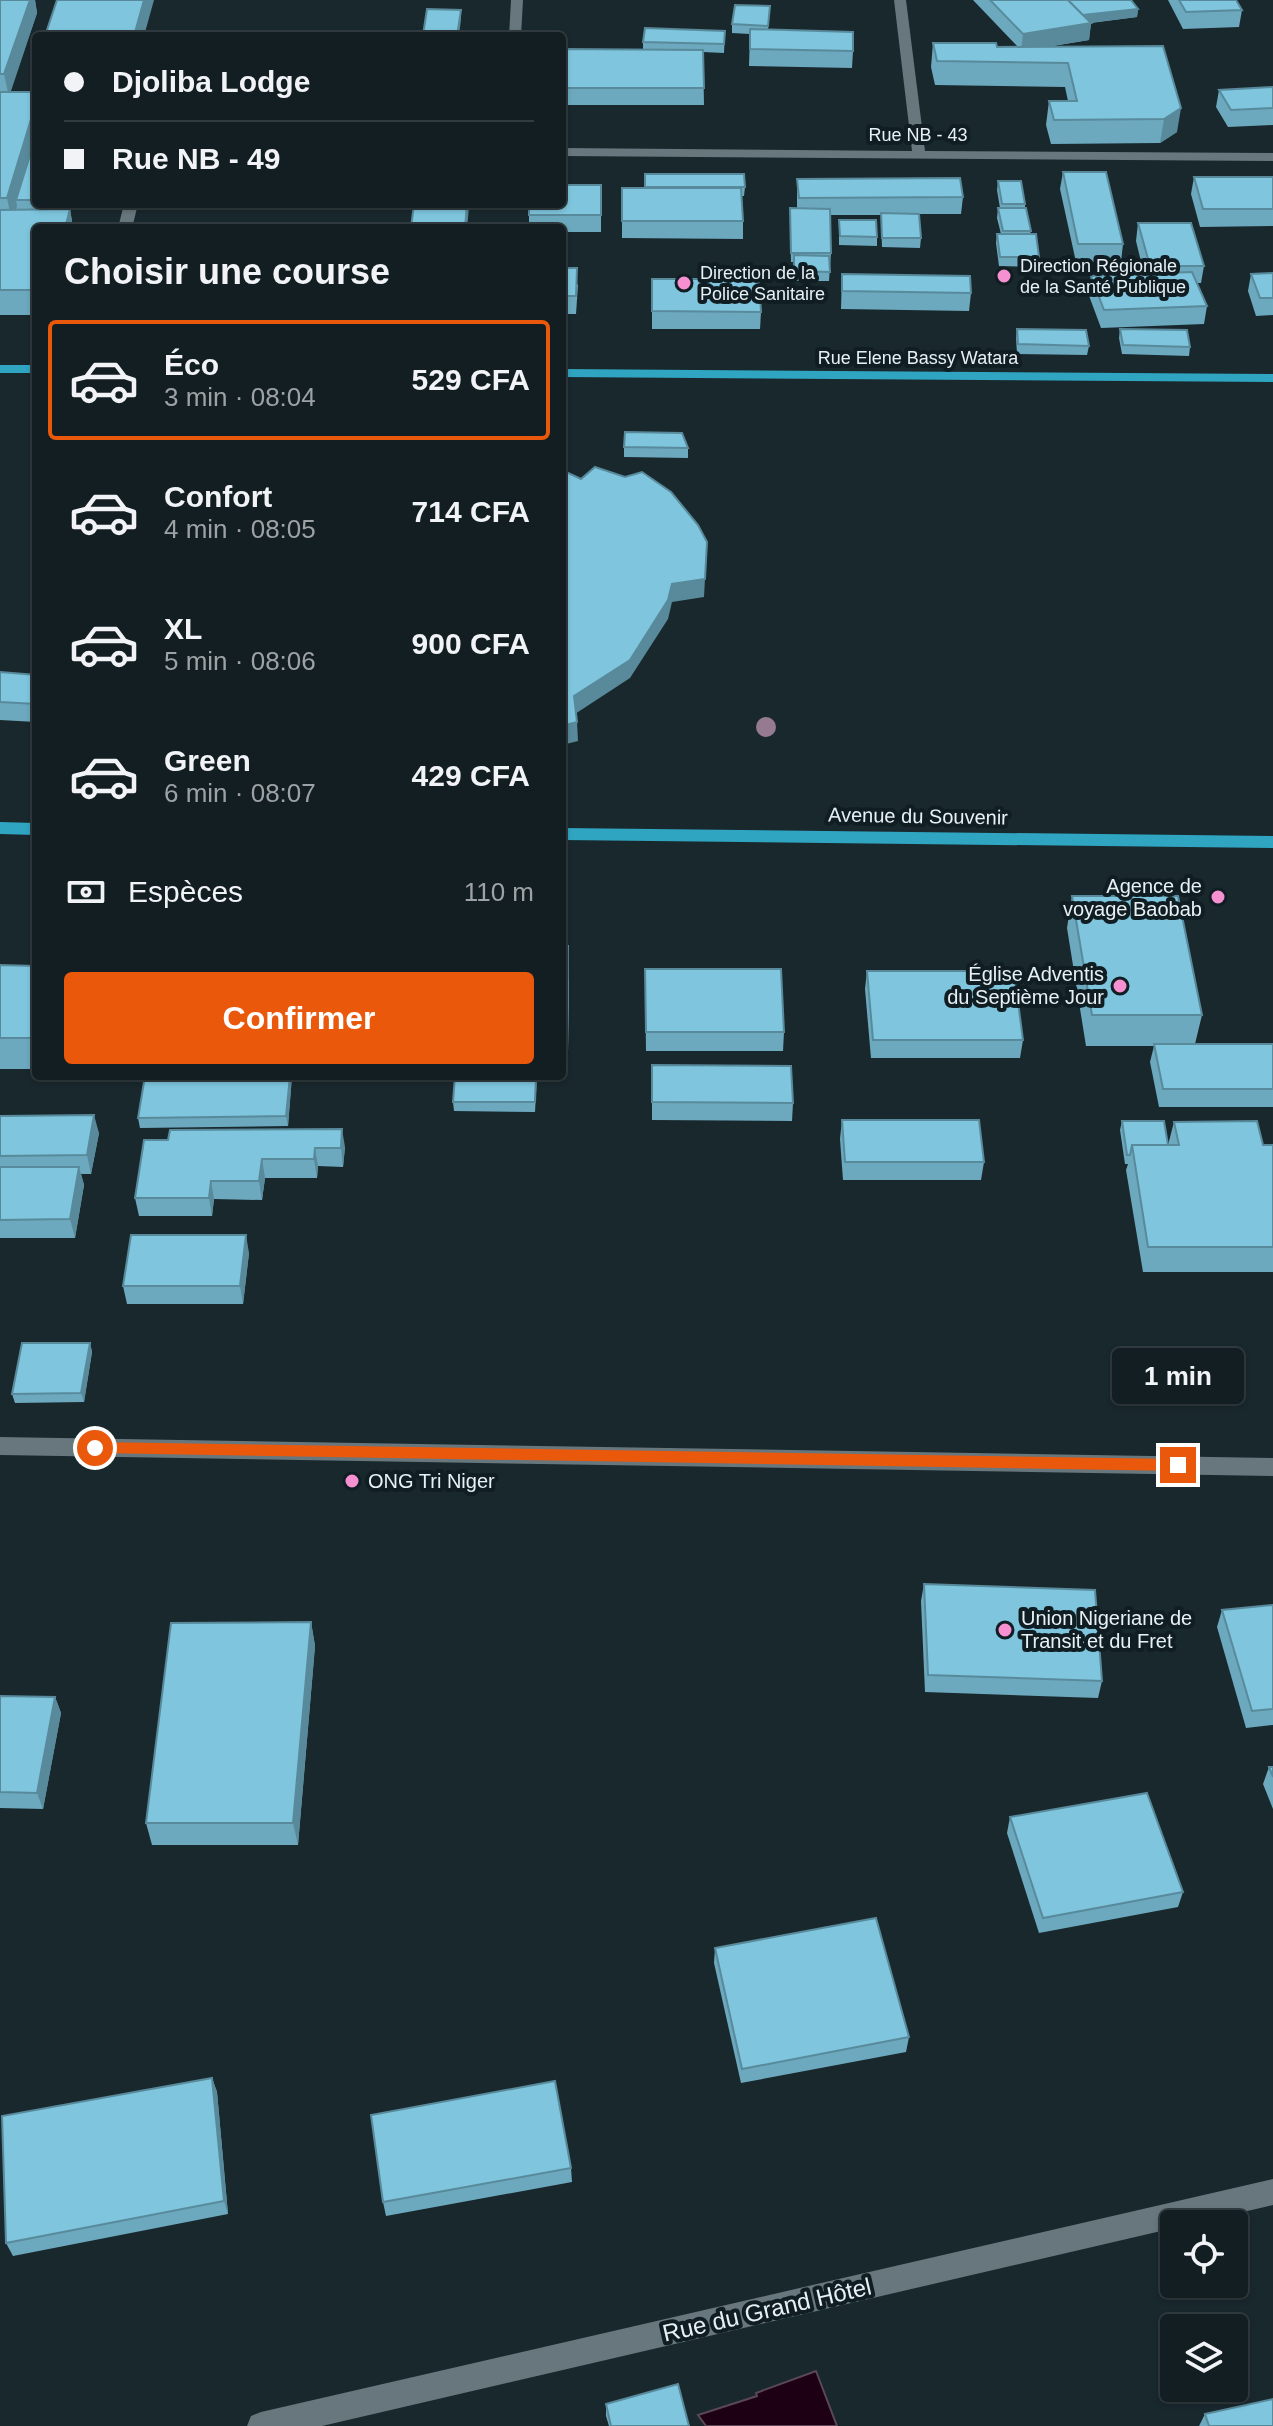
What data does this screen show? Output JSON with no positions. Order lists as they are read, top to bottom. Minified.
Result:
{"streets":{"main road":["Rue Elene Bassy Watara","Avenue du Souvenir"],"street":["Rue NB - 43","Rue du Grand Hôtel"]},"places":["Direction Régionale de la Santé Publique","Direction de la Police Sanitaire","Agence de voyage Baobab","Église Adventis du Septième Jour","ONG Tri Niger","Union Nigeriane de Transit et du Fret"],"page":{"banner":["Djoliba Lodge","Rue NB - 49"],"heading":"Choisir une course","list":[{"name":"Éco","note":"3 min · 08:04","value":"529 CFA"},{"name":"Confort","note":"4 min · 08:05","value":"714 CFA"},{"name":"XL","note":"5 min · 08:06","value":"900 CFA"},{"name":"Green","note":"6 min · 08:07","value":"429 CFA"}],"pay":["Espèces","110 m"],"buttons":"Confirmer","bubble":"1 min"}}
